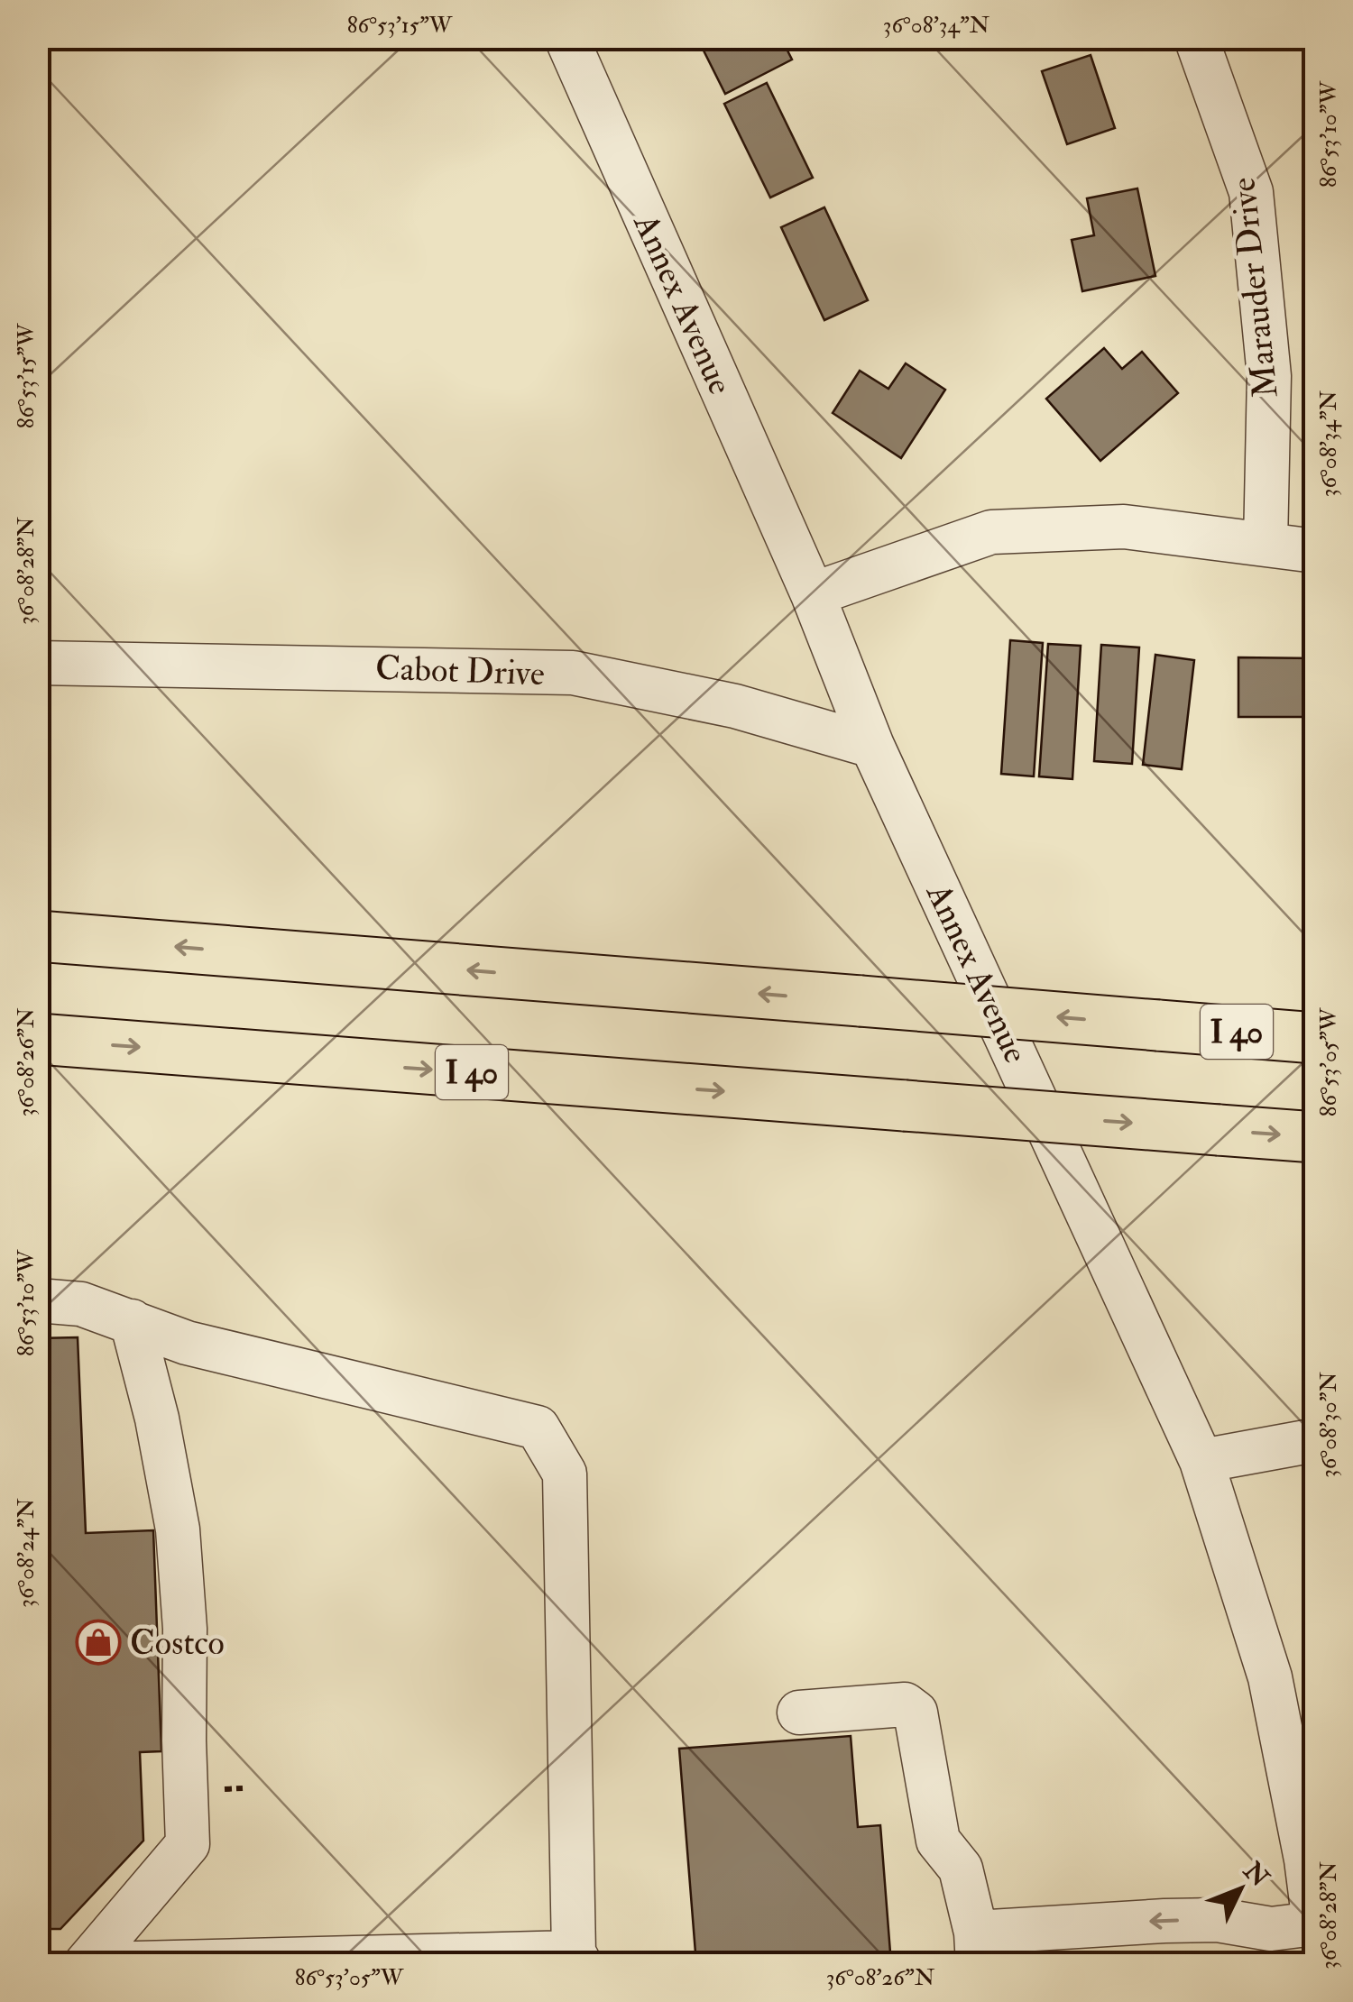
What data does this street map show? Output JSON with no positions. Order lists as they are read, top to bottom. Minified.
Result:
{"streets":{"highway":["I 40"],"street":["Marauder Drive","Annex Avenue","Cabot Drive"]},"crossings":[["Annex Avenue","Cabot Drive"]],"places":{"shop":["Costco"]},"north":"top right","coordinates":["86°53'15\"W","36°08'34\"N","86°53'10\"W","36°08'28\"N","36°08'26\"N","86°53'05\"W","36°08'30\"N","36°08'24\"N"]}
